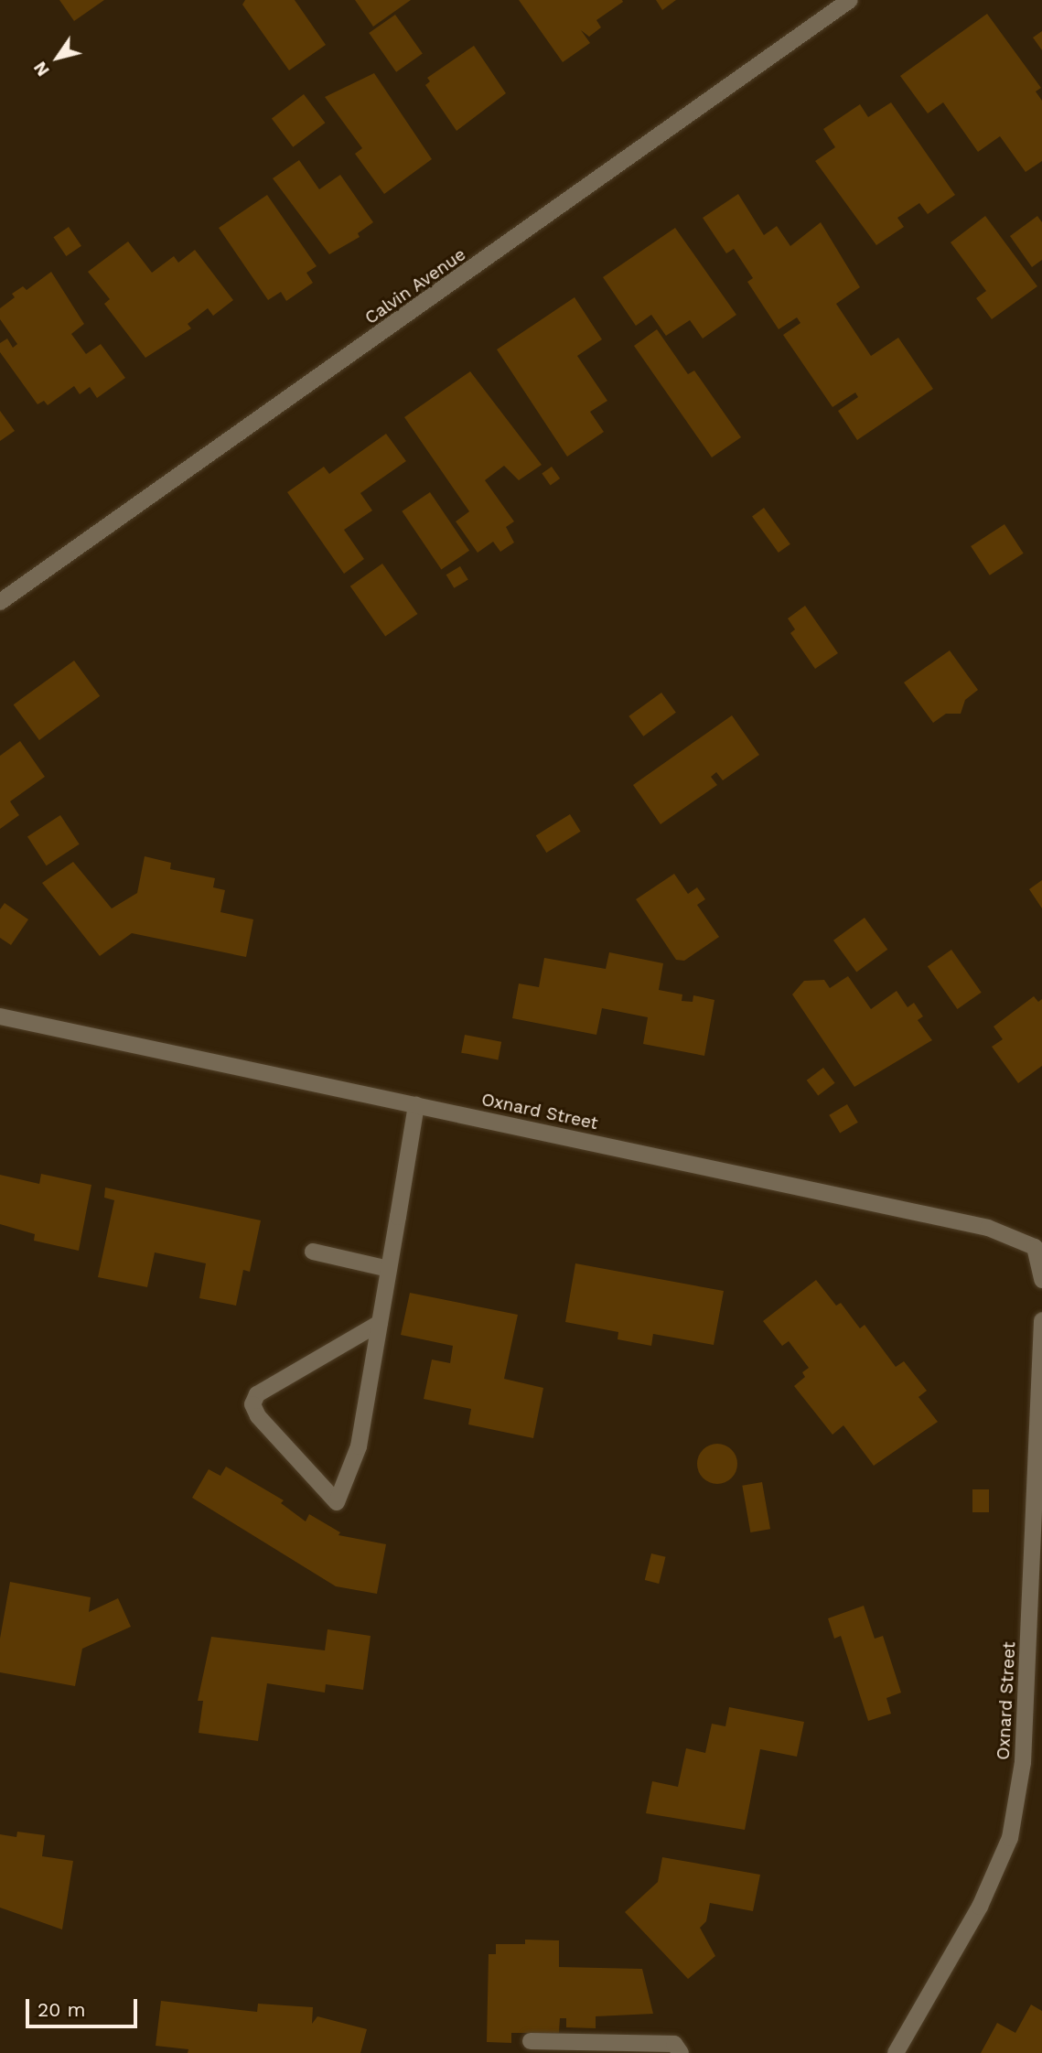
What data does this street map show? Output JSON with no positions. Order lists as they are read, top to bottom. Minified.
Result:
{"streets":{"street":["Calvin Avenue","Oxnard Street"]},"scale_bar":"20 m","north":"bottom left"}
